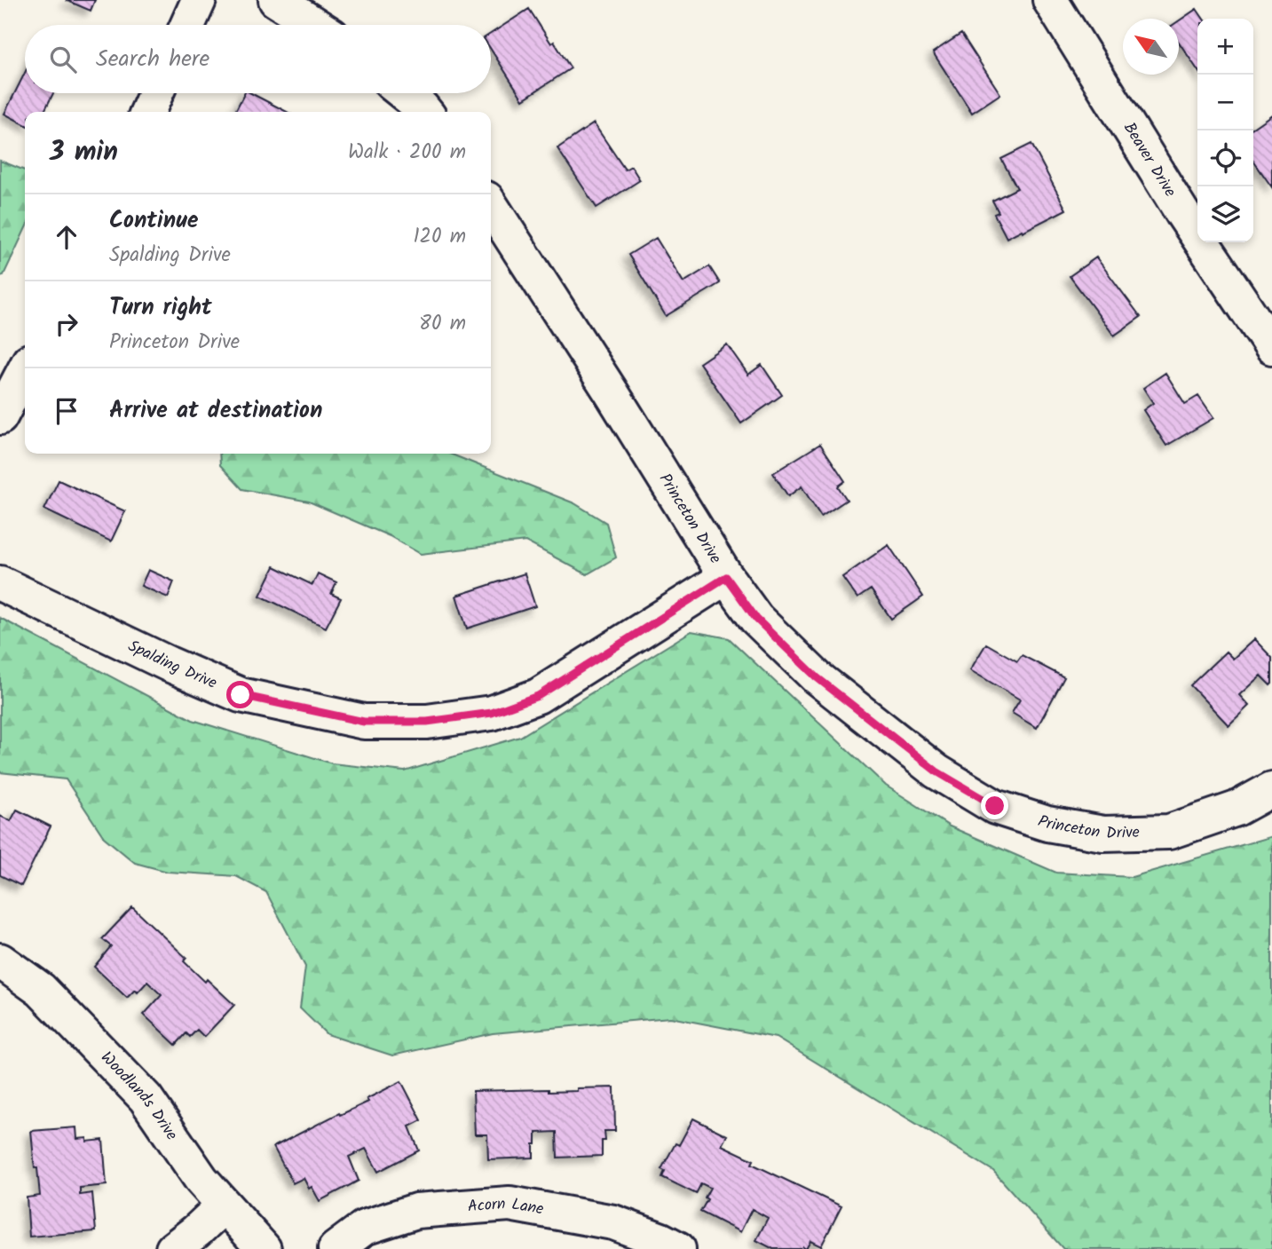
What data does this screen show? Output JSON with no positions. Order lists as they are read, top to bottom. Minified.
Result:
{"streets":{"street":["Beaver Drive","Princeton Drive","Spalding Drive","Woodlands Drive","Acorn Lane"]},"crossings":[["Princeton Drive","Spalding Drive"]],"north":"top left","page":{"map_buttons":["+","−"],"search":"Search here","heading":["3 min","Walk · 200 m"],"list":[["Continue","Spalding Drive","120 m"],["Turn right","Princeton Drive","80 m"],"Arrive at destination"]}}
